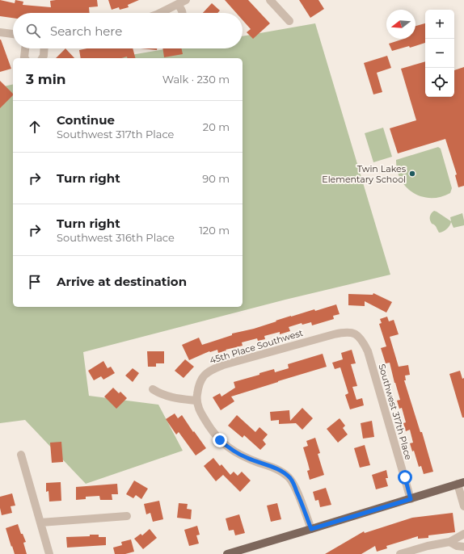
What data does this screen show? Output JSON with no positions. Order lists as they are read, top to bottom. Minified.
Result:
{"streets":{"street":["45th Place Southwest","Southwest 317th Place"]},"crossings":[["45th Place Southwest","Southwest 317th Place"]],"places":["Twin Lakes Elementary School"],"north":"left","page":{"map_buttons":["+","−"],"search":"Search here","heading":["3 min","Walk · 230 m"],"list":[["Continue","Southwest 317th Place","20 m"],["Turn right","90 m"],["Turn right","Southwest 316th Place","120 m"],"Arrive at destination"]}}
